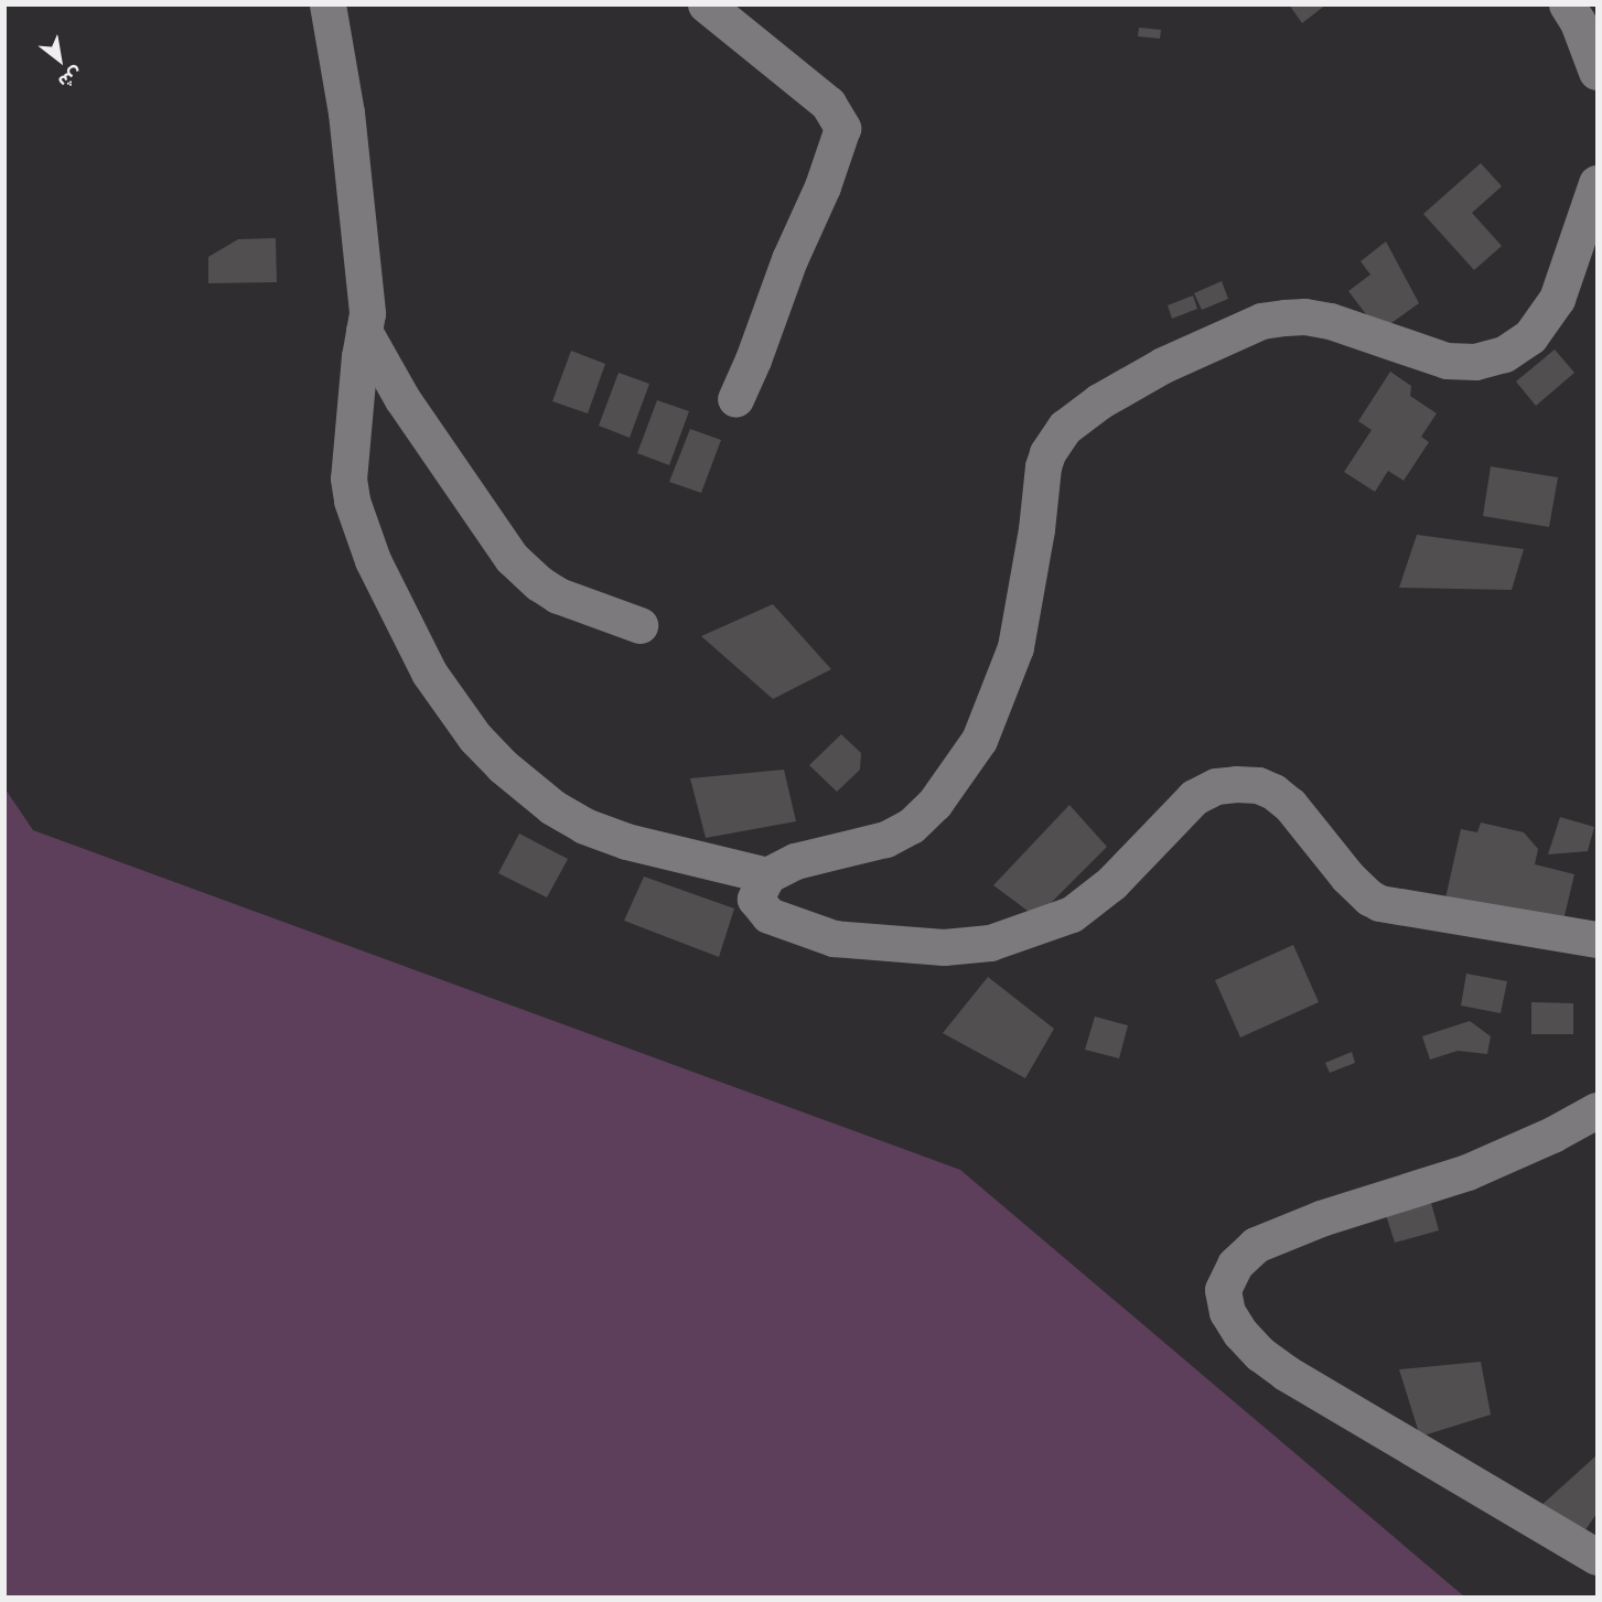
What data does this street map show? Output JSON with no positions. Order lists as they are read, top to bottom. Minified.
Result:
{"north":"bottom right"}
